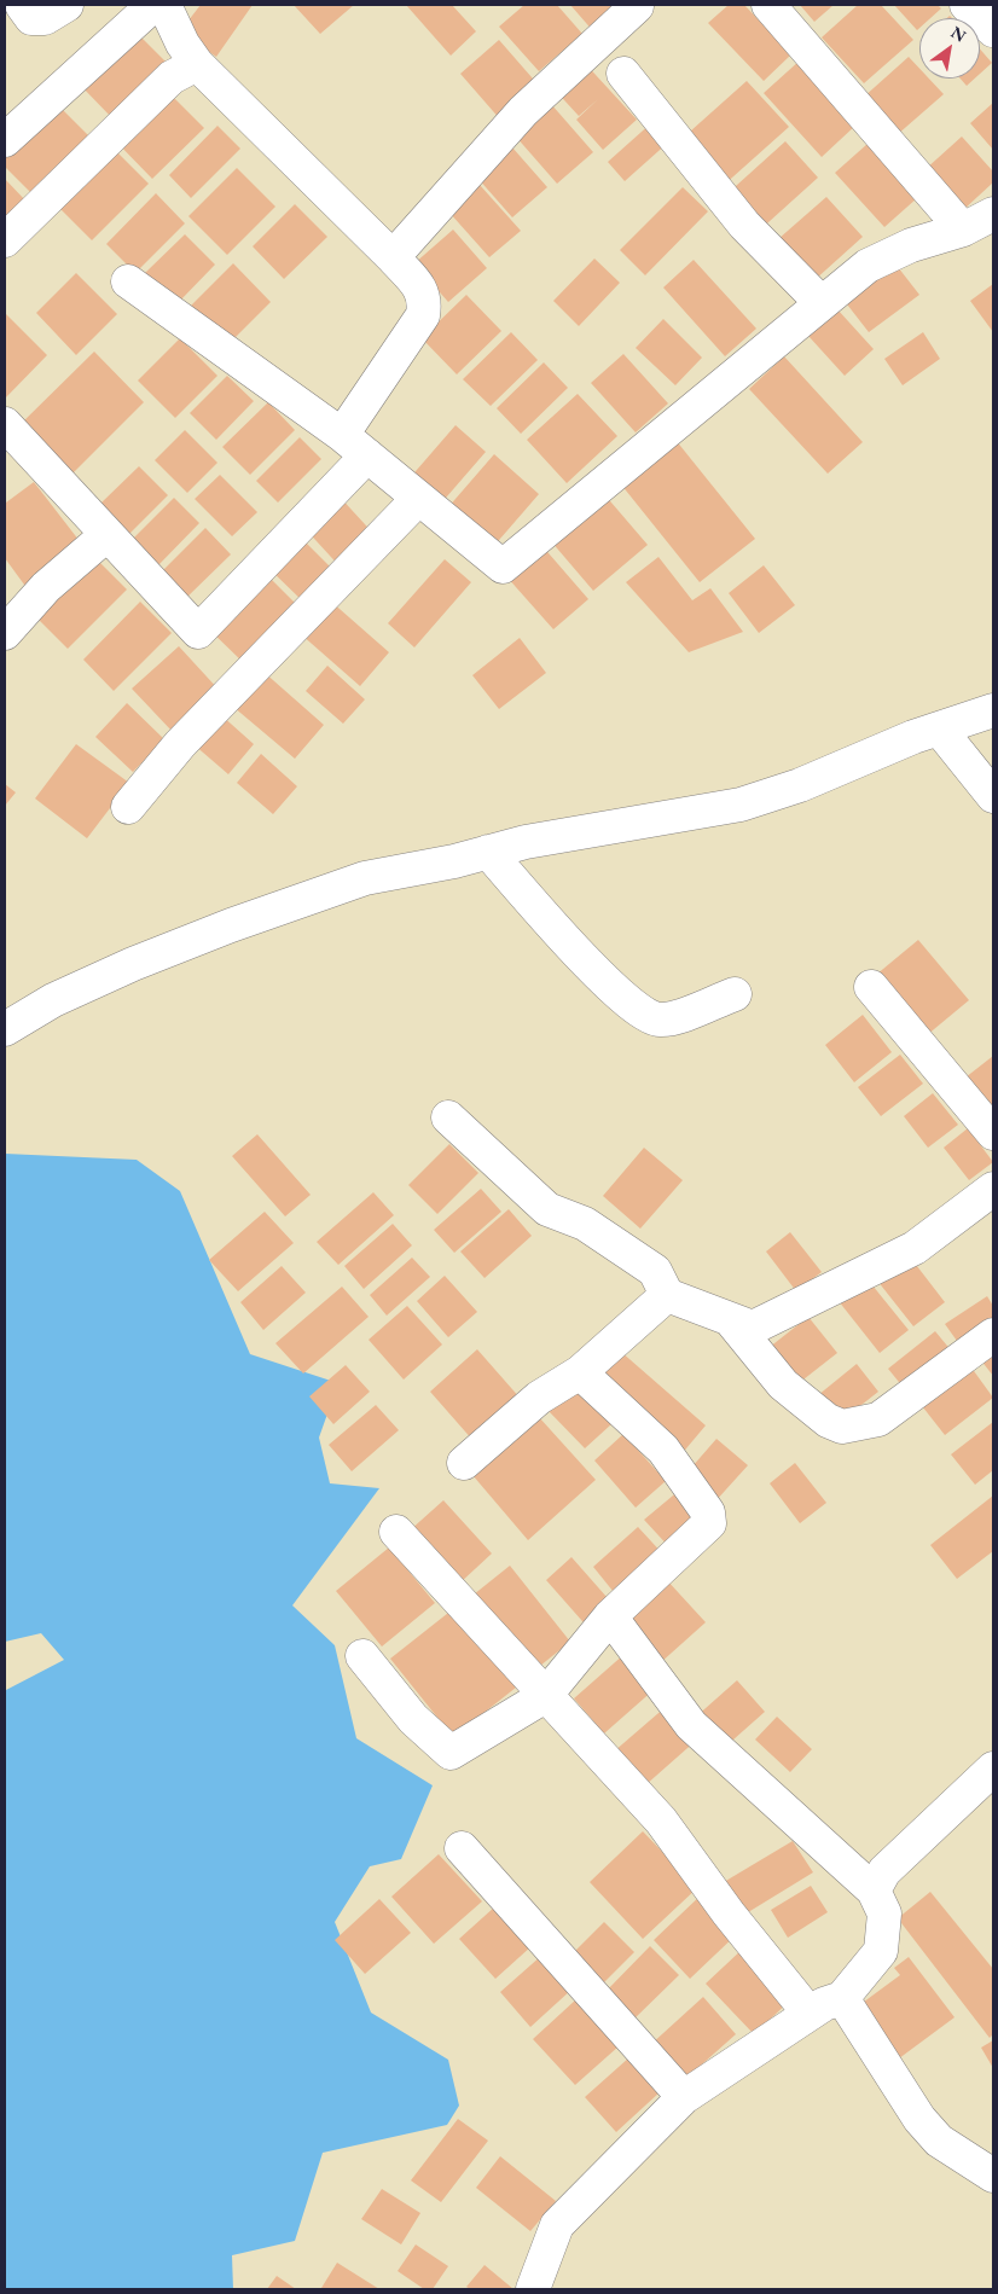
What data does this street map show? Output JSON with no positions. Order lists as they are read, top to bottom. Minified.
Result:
{"north":"top right"}
